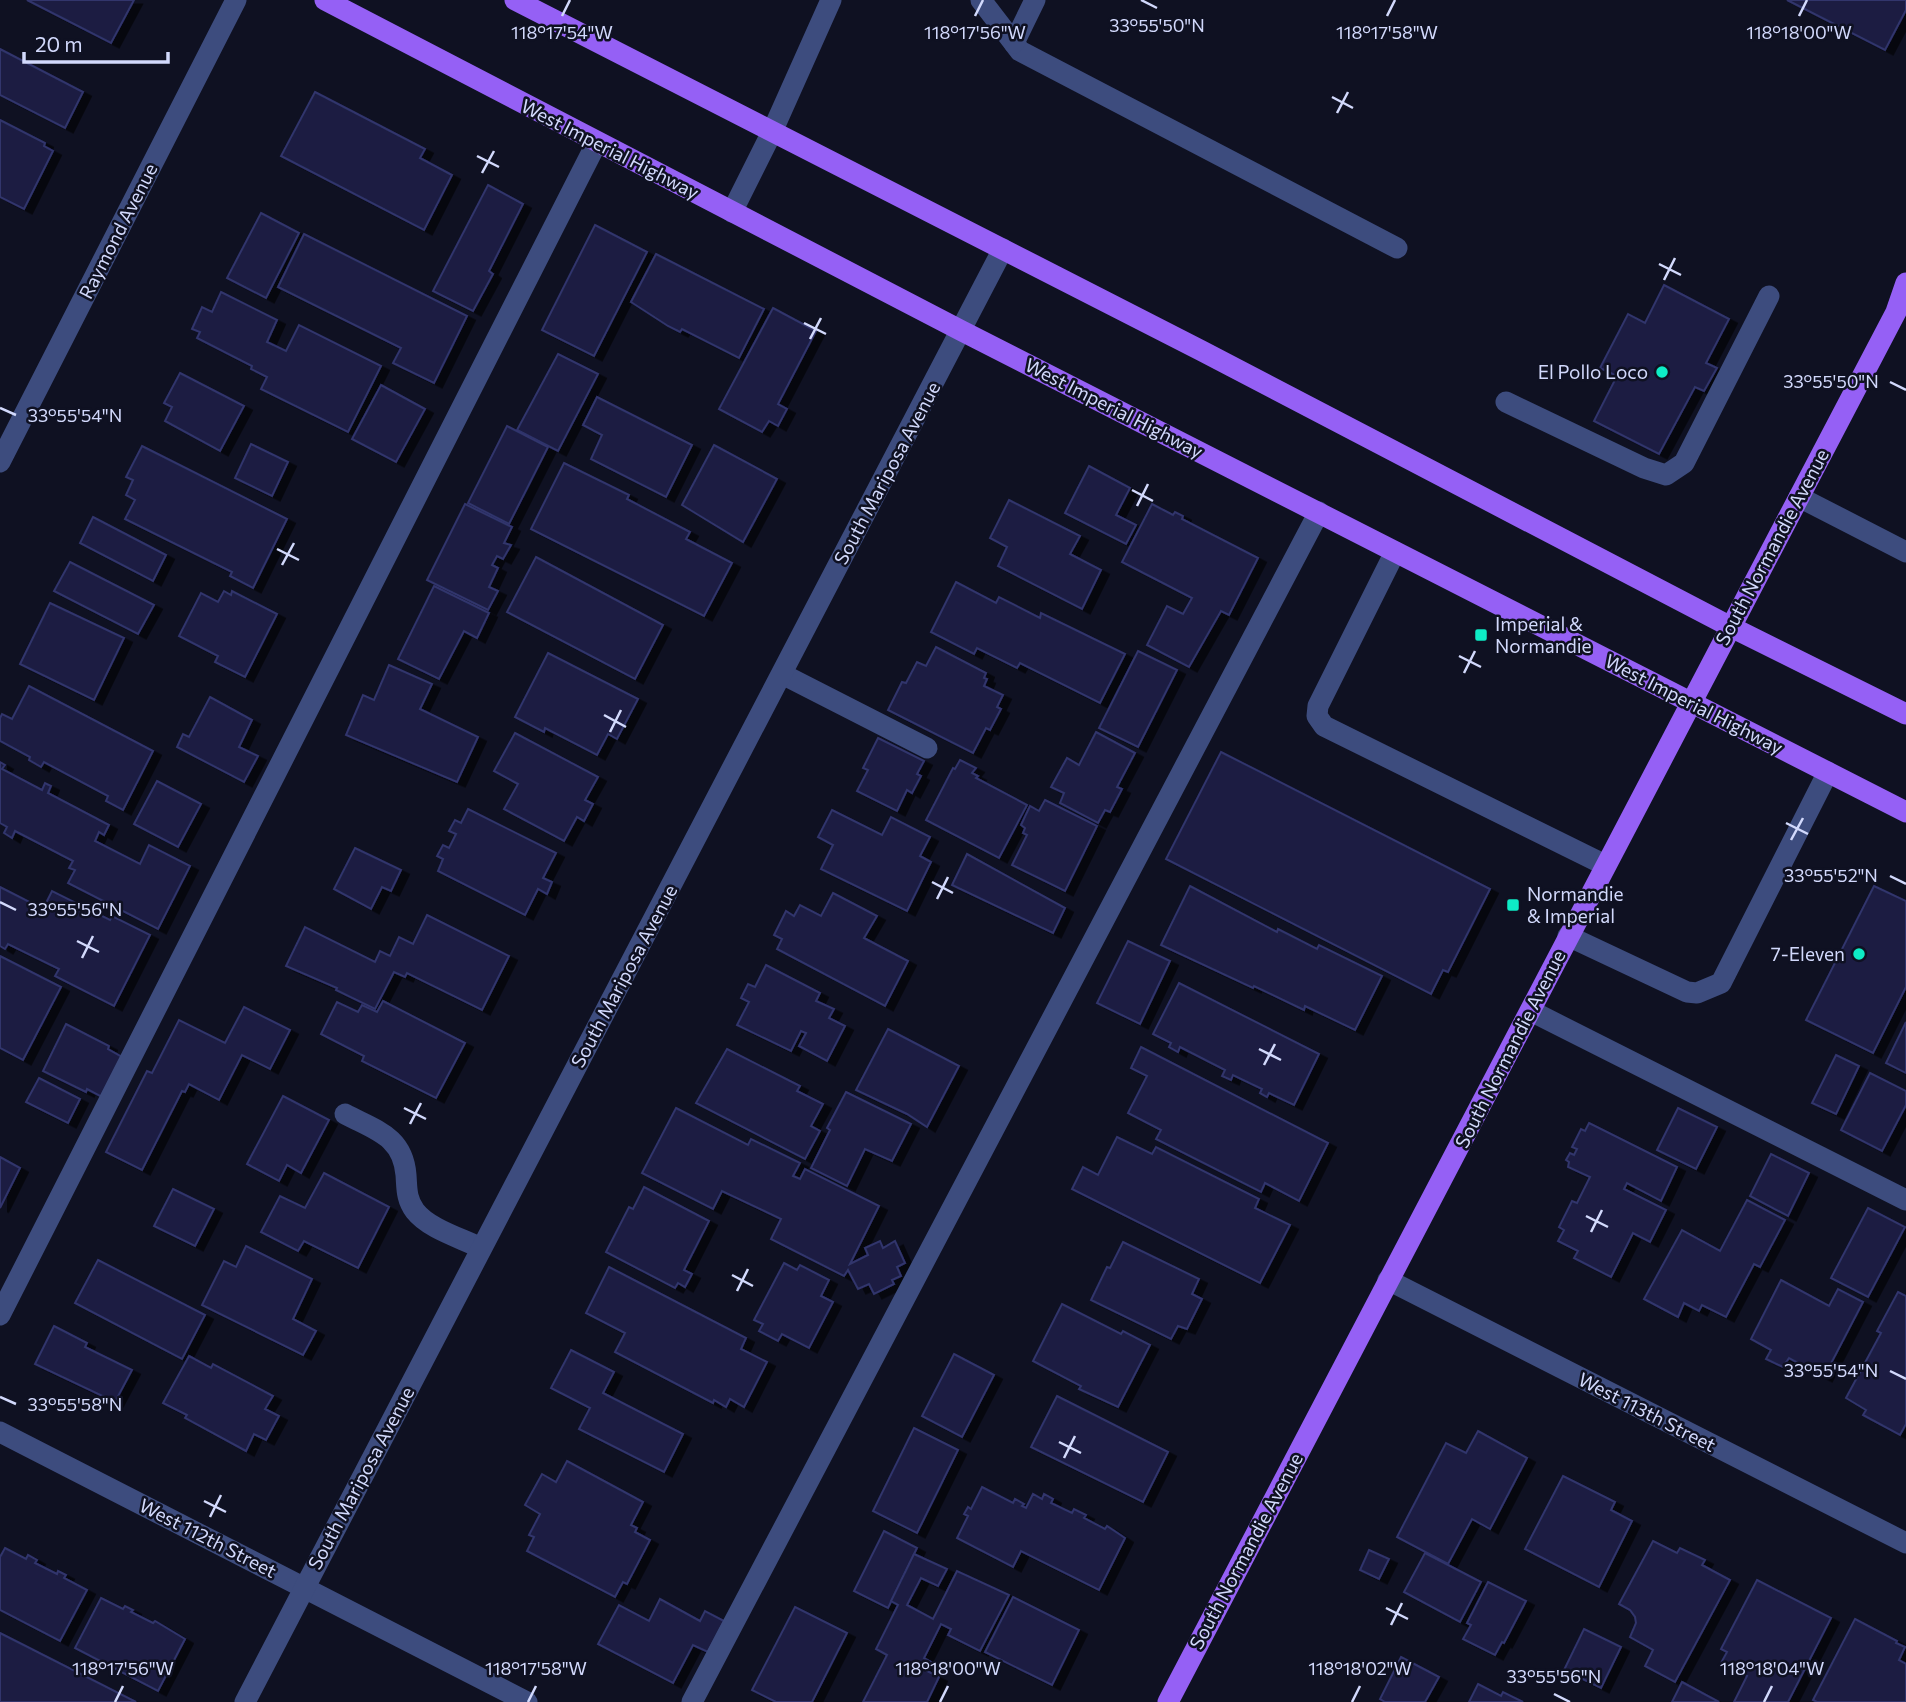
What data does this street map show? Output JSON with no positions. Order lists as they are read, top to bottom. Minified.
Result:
{"streets":{"main road":["West Imperial Highway","South Normandie Avenue"],"street":["Raymond Avenue","South Mariposa Avenue","West 113th Street","West 112th Street"]},"crossings":[["West Imperial Highway","South Mariposa Avenue"],["West Imperial Highway","South Normandie Avenue"],["South Mariposa Avenue","West 112th Street"],["South Normandie Avenue","West 113th Street"]],"places":{"other":["El Pollo Loco","7-Eleven"],"transit":["Imperial & Normandie","Normandie & Imperial"]},"scale_bar":"20 m","coordinates":["33°55'50\"N","118°17'54\"W","118°17'56\"W","118°17'58\"W","118°18'00\"W","33°55'54\"N","33°55'52\"N","33°55'56\"N","33°55'58\"N","118°18'02\"W","118°18'04\"W"]}
